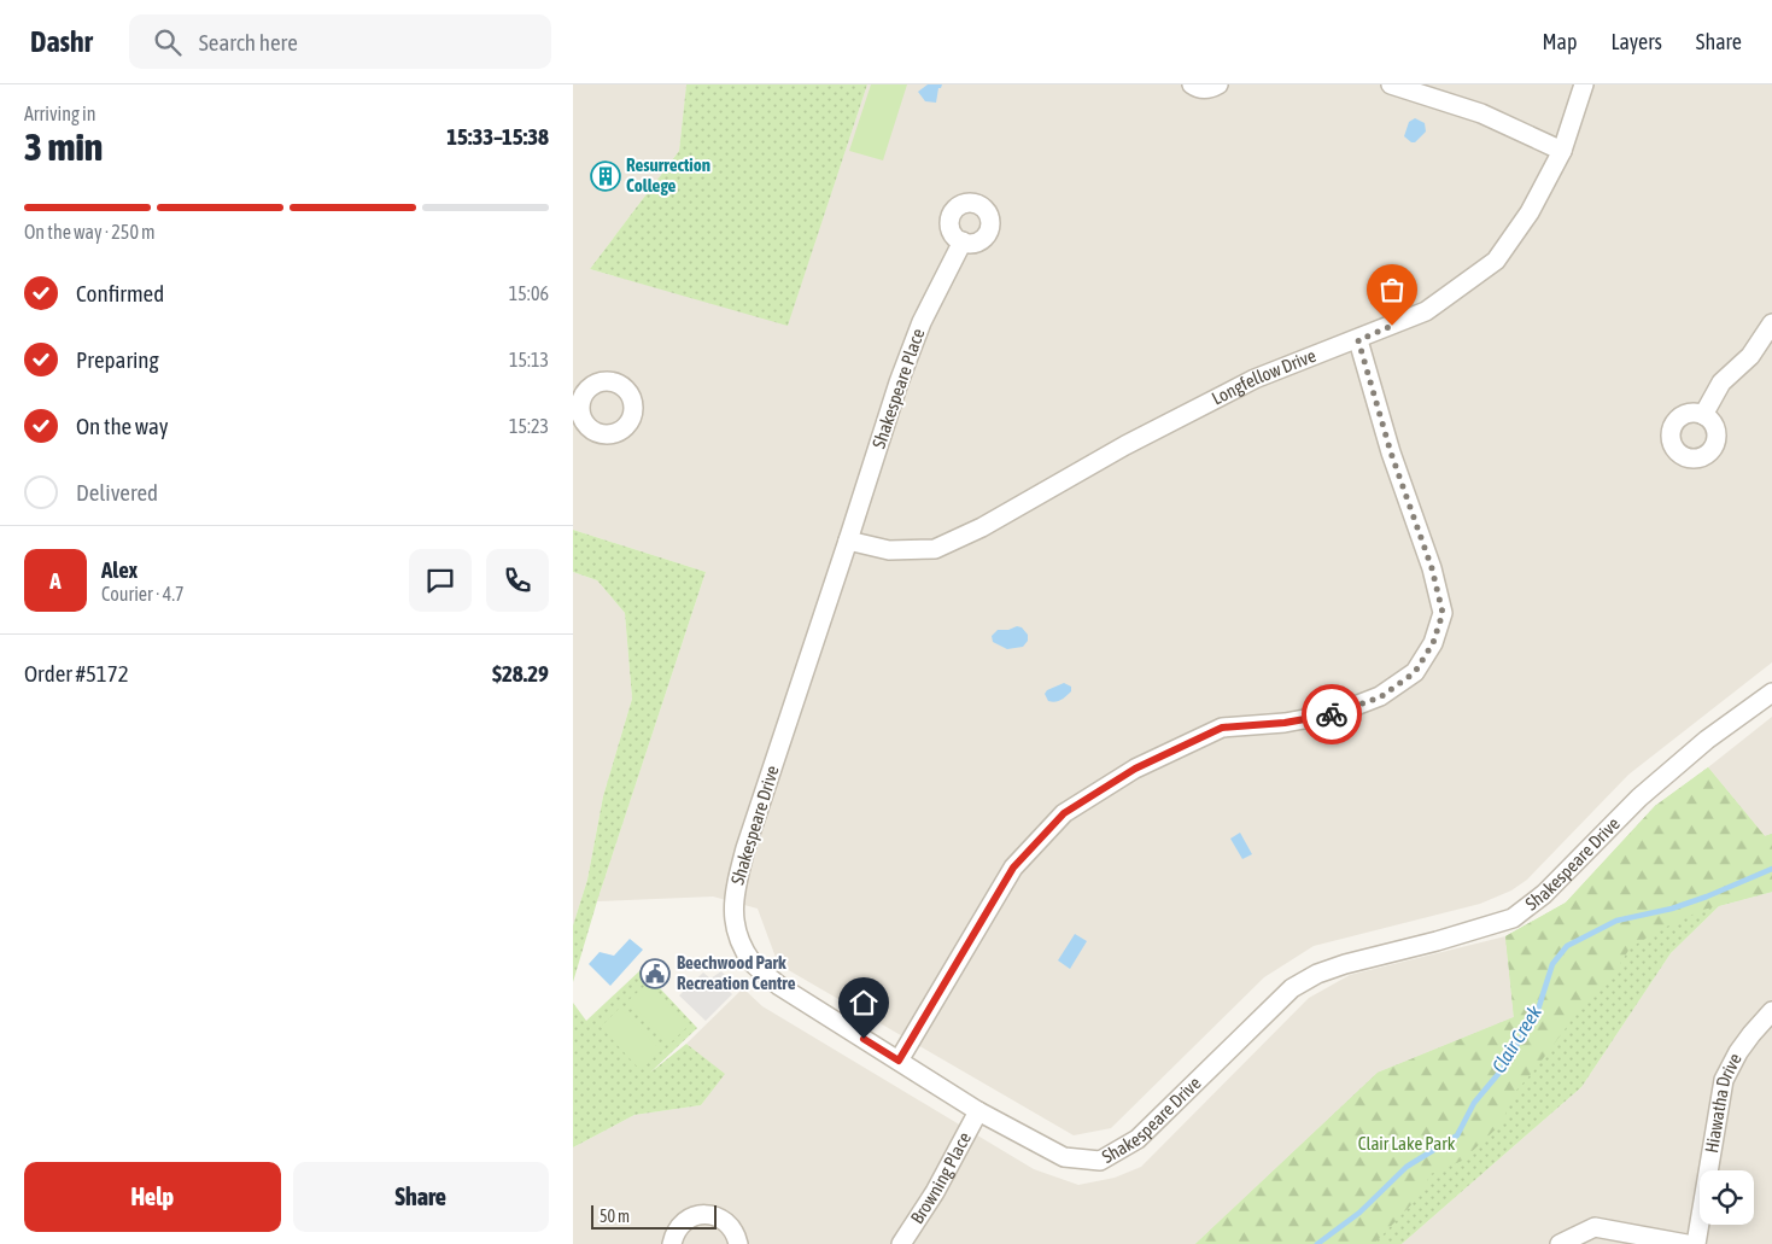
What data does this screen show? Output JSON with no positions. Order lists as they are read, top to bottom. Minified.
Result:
{"streets":{"street":["Longfellow Drive","Shakespeare Place","Shakespeare Drive","Hiawatha Drive","Browning Place"]},"crossings":[["Longfellow Drive","Shakespeare Place"],["Longfellow Drive","Shakespeare Drive"],["Shakespeare Place","Shakespeare Drive"],["Shakespeare Drive","Browning Place"]],"water":["Clair Creek"],"parks":["Clair Lake Park"],"places":{"building":["Resurrection College"],"public building":["Beechwood Park Recreation Centre"]},"scale_bar":"50 m","page":{"header":"Dashr","search":"Search here","nav":["Map","Layers","Share"],"heading":["3 min","Arriving in","15:33–15:38"],"panel":["Alex","Courier · 4.7","Order #5172","$28.29"],"bar":"On the way · 250 m","list":[["Confirmed","15:06"],["Preparing","15:13"],["On the way","15:23"],"Delivered"],"round":"A","buttons":["Help","Share"],"scale":"50 m"}}
